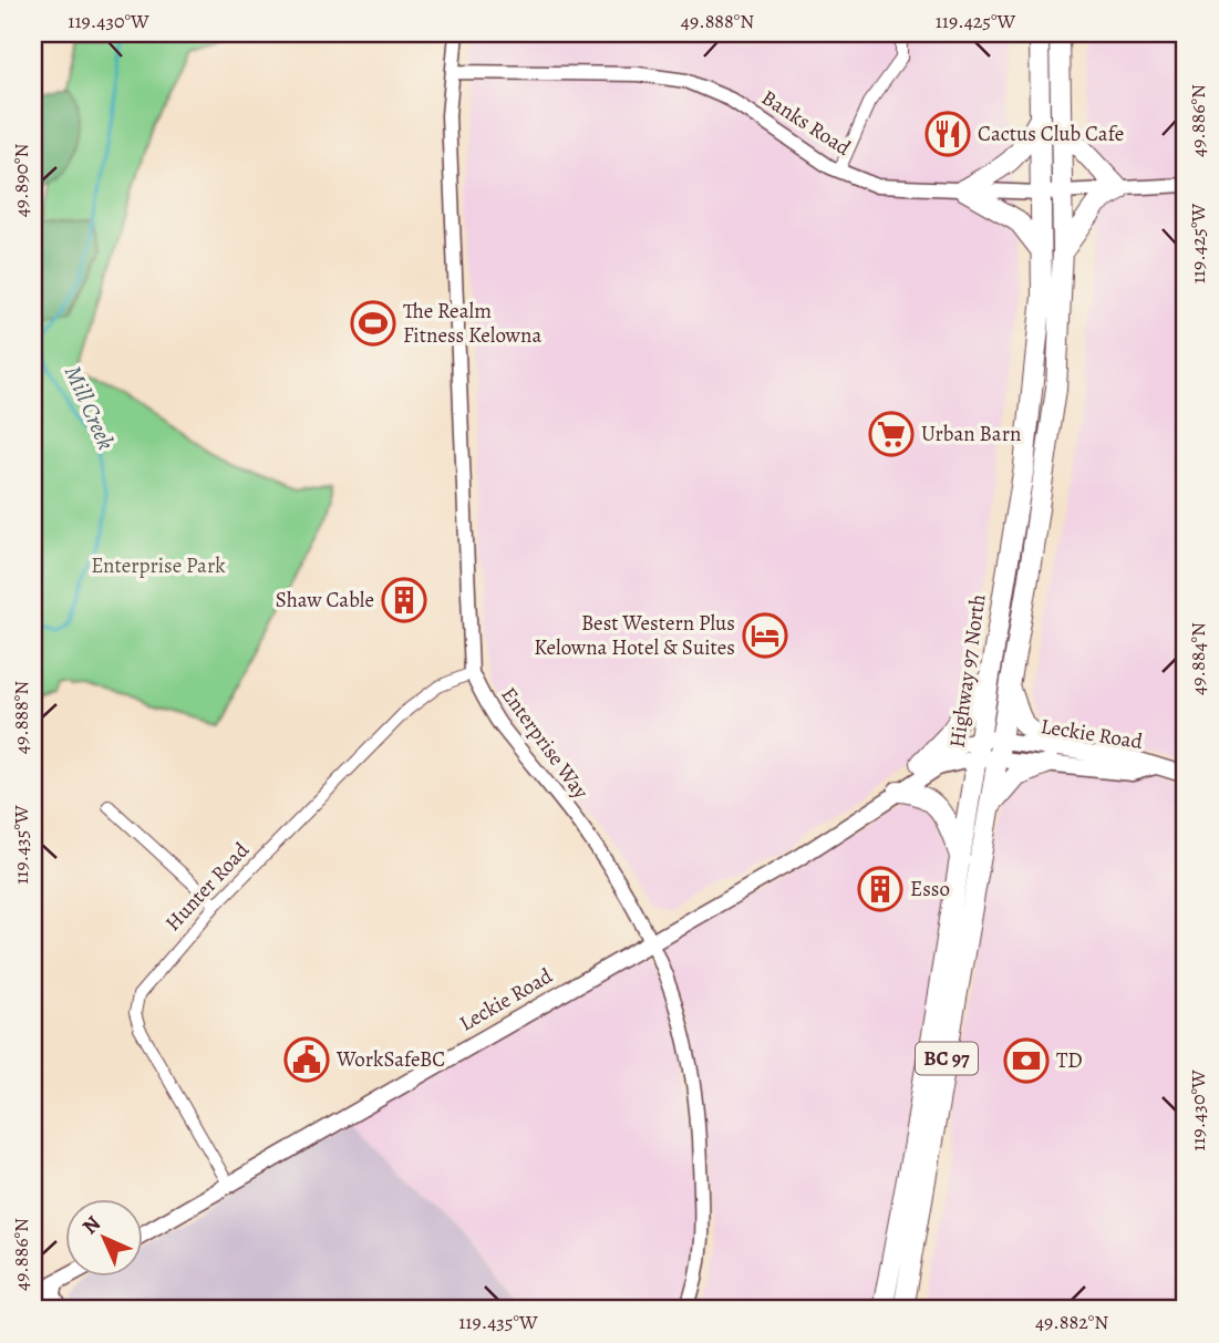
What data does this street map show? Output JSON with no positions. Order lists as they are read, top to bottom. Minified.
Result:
{"streets":{"highway":["Highway 97 North","BC 97"],"main road":["Leckie Road"],"street":["Banks Road","Enterprise Way","Hunter Road"]},"crossings":[["Banks Road","Highway 97 North"],["Banks Road","Enterprise Way"],["Highway 97 North","Leckie Road"],["Leckie Road","Enterprise Way"],["Leckie Road","Hunter Road"],["Enterprise Way","Hunter Road"]],"water":["Mill Creek"],"parks":["Enterprise Park"],"places":{"restaurant":["Cactus Club Cafe"],"sports":["The Realm Fitness Kelowna"],"supermarket":["Urban Barn"],"building":["Shaw Cable","Esso"],"hotel":["Best Western Plus Kelowna Hotel & Suites"],"public building":["WorkSafeBC"],"bank":["TD"]},"north":"top left","coordinates":["119.430°W","49.888°N","119.425°W","49.886°N","49.890°N","49.884°N","119.435°W","49.882°N"]}
